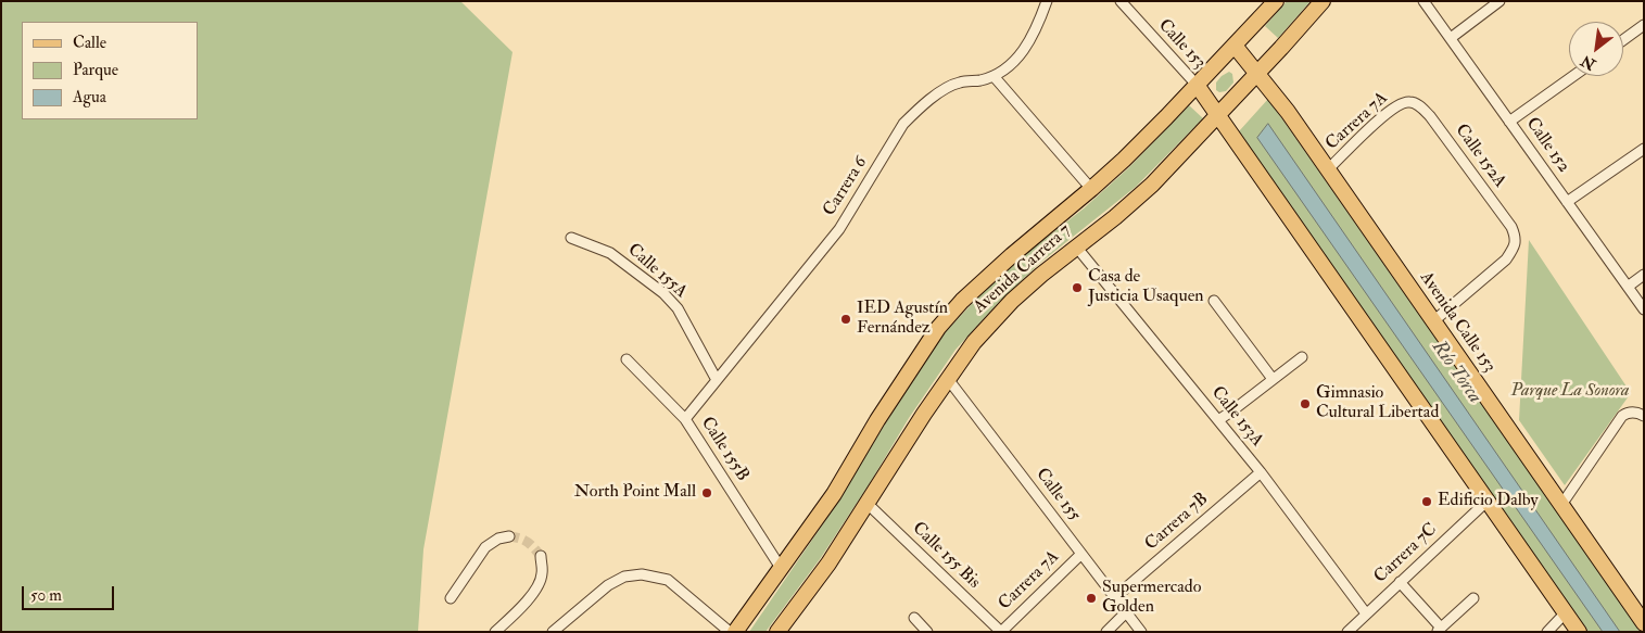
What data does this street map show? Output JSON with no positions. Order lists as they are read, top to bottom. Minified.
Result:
{"streets":{"main road":["Avenida Carrera 7","Avenida Calle 153"],"street":["Calle 153","Carrera 7A","Calle 152","Calle 152A","Carrera 6","Calle 155A","Calle 153A","Calle 155B","Calle 155","Carrera 7B","Carrera 7C","Calle 155 Bis"]},"crossings":[["Calle 153","Avenida Carrera 7"],["Carrera 7A","Calle 152A"],["Carrera 7A","Avenida Calle 153"],["Carrera 7A","Calle 155"],["Carrera 7A","Calle 155 Bis"],["Calle 152A","Avenida Calle 153"],["Carrera 6","Calle 155A"],["Carrera 6","Calle 155B"],["Avenida Carrera 7","Avenida Calle 153"],["Avenida Carrera 7","Calle 153A"],["Avenida Carrera 7","Calle 155B"],["Avenida Carrera 7","Calle 155"],["Avenida Carrera 7","Calle 155 Bis"],["Calle 153A","Carrera 7B"],["Calle 153A","Carrera 7C"],["Calle 155","Carrera 7B"]],"water":["Río Torca"],"parks":["Parque La Sonora"],"places":["Casa de Justicia Usaquen","IED Agustín Fernández","Gimnasio Cultural Libertad","North Point Mall","Edificio Dalby","Supermercado Golden"],"legend":["Calle","Parque","Agua"],"scale_bar":"50 m","north":"bottom left"}
